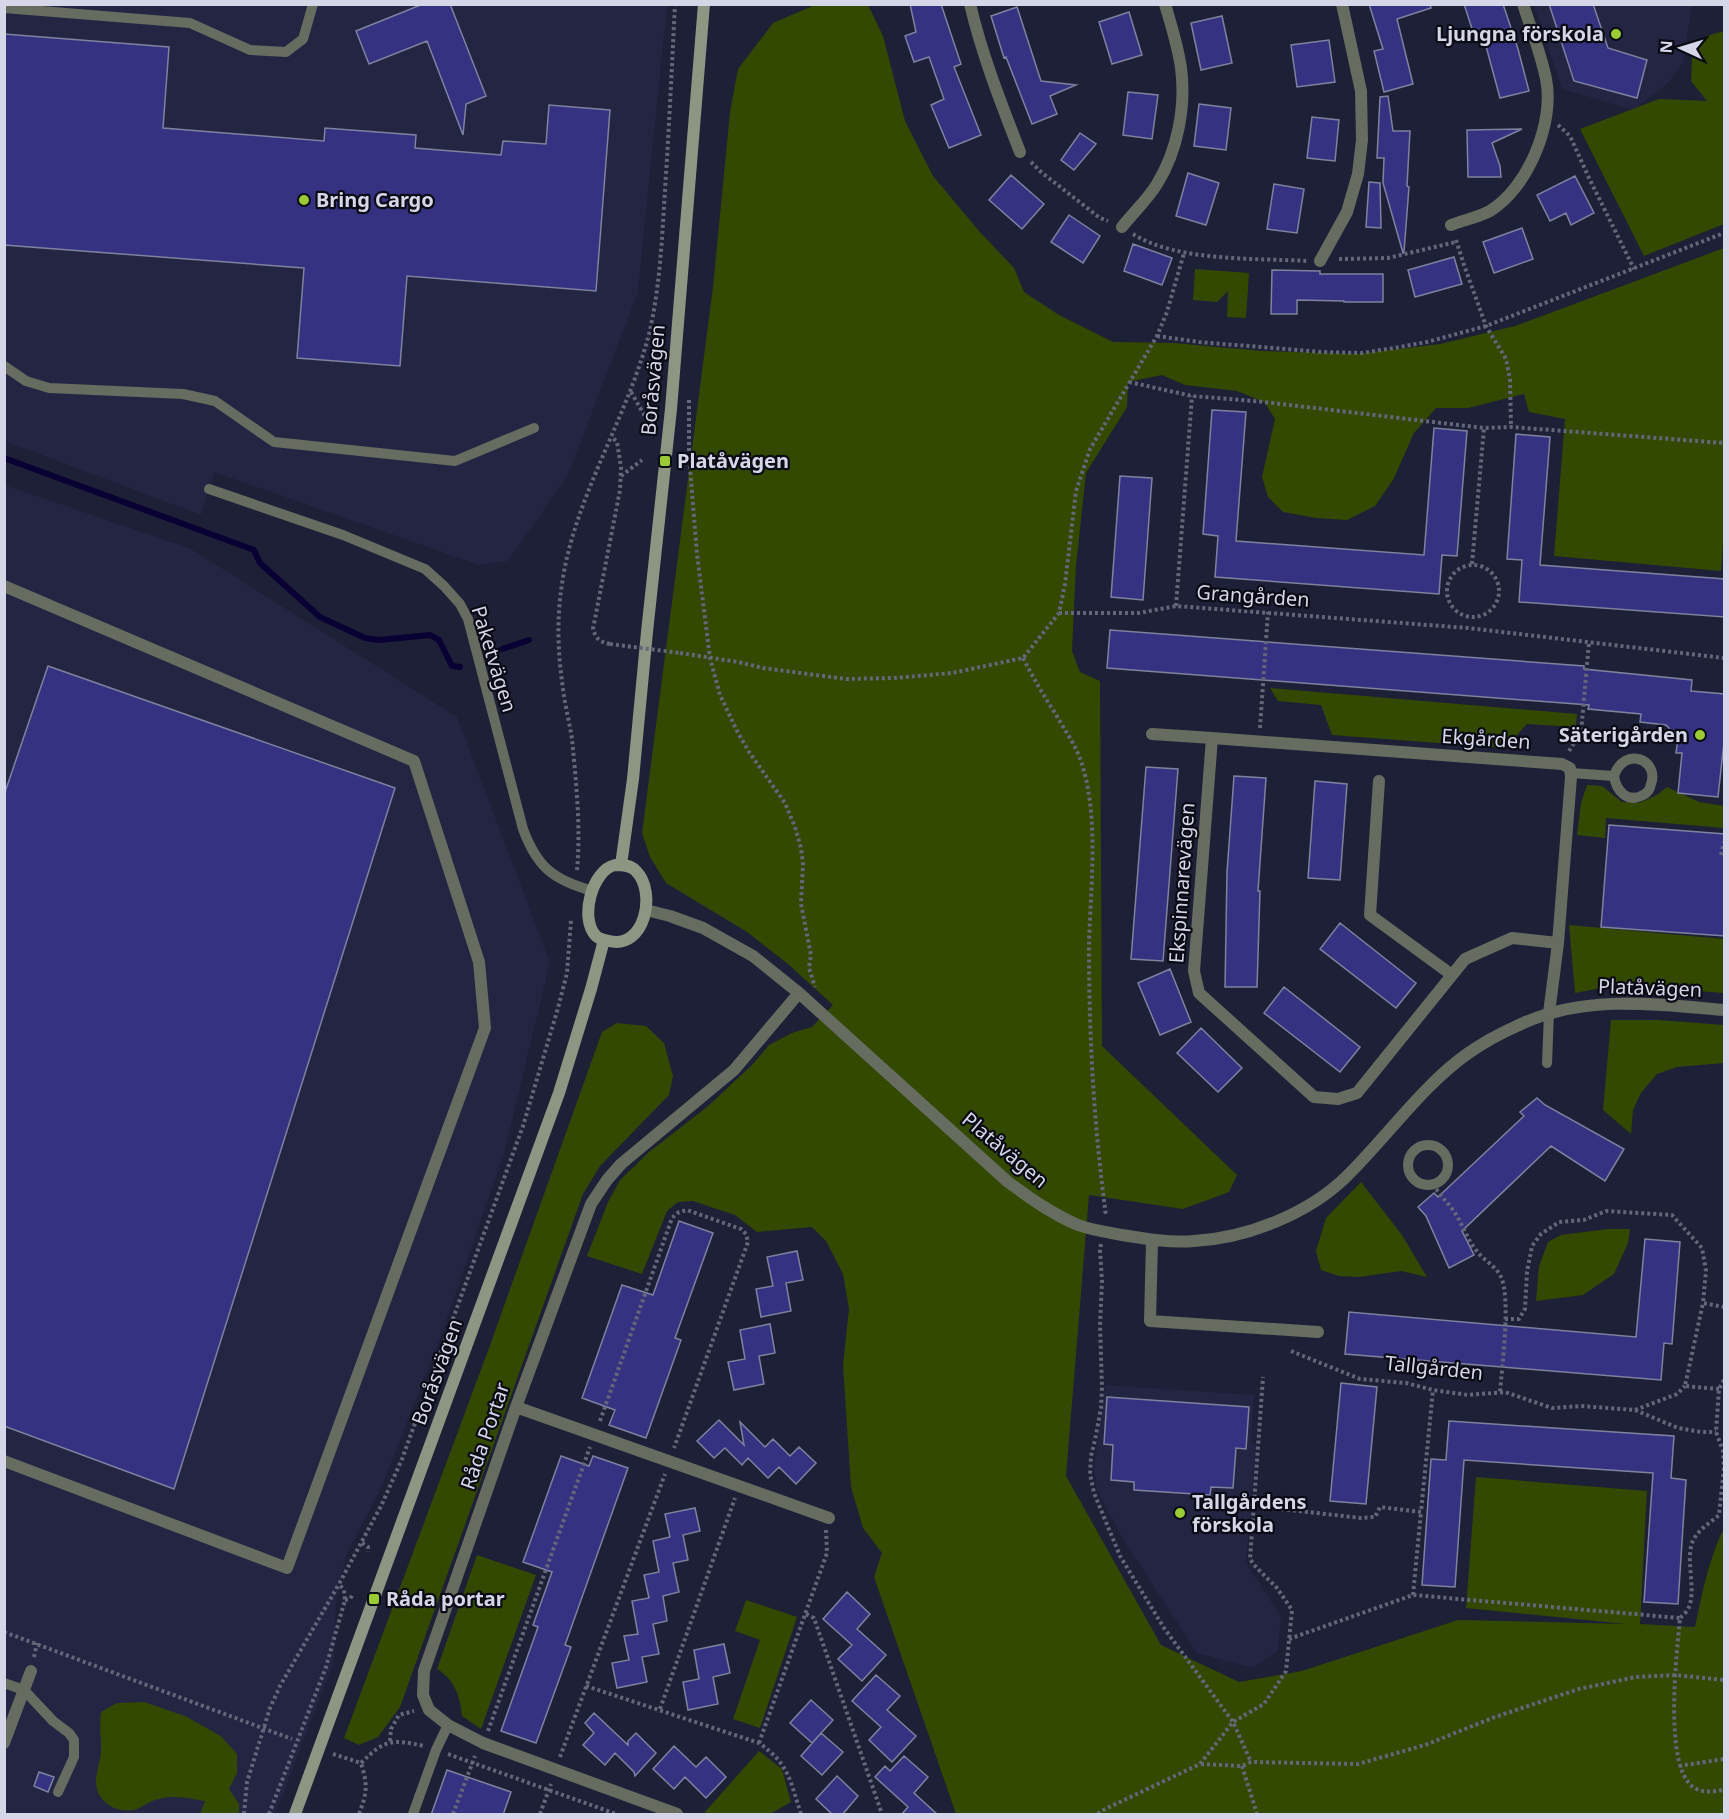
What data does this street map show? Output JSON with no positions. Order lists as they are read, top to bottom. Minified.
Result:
{"streets":{"street":["Boråsvägen","Ekgården","Ekspinnarevägen","Platåvägen","Råda Portar"],"lane":["Paketvägen"],"path":["Grangården","Tallgården"]},"crossings":[["Boråsvägen","Paketvägen"],["Boråsvägen","Platåvägen"],["Paketvägen","Platåvägen"],["Ekgården","Ekspinnarevägen"],["Platåvägen","Råda Portar"]],"places":{"other":["Ljungna förskola","Bring Cargo","Säterigården","Tallgårdens förskola"],"transit":["Platåvägen","Råda portar"]},"north":"left"}
